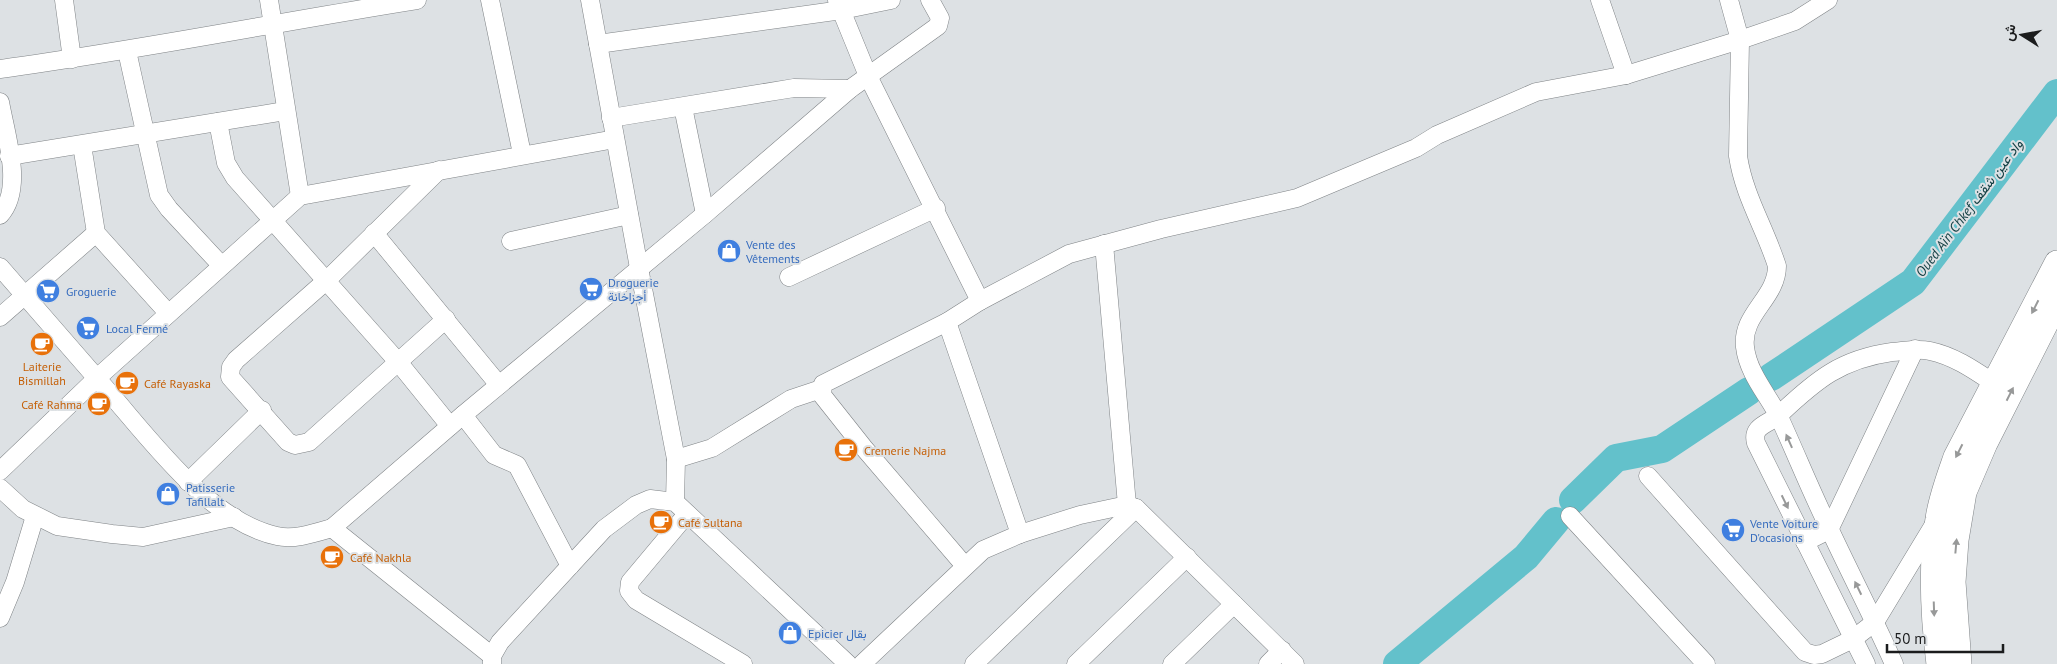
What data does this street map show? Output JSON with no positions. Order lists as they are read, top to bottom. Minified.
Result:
{"water":["Oued Aïn Chkef واد عين شقف"],"places":{"shop":["Vente des Vêtements","Patisserie Tafillalt","Epicier بقال"],"supermarket":["Droguerie أجزاخانة","Groguerie","Local Fermé","Vente Voiture D'ocasions"],"cafe":["Laiterie Bismillah","Café Rayaska","Café Rahma","Cremerie Najma","Café Sultana","Café Nakhla"]},"scale_bar":"50 m","north":"left"}
